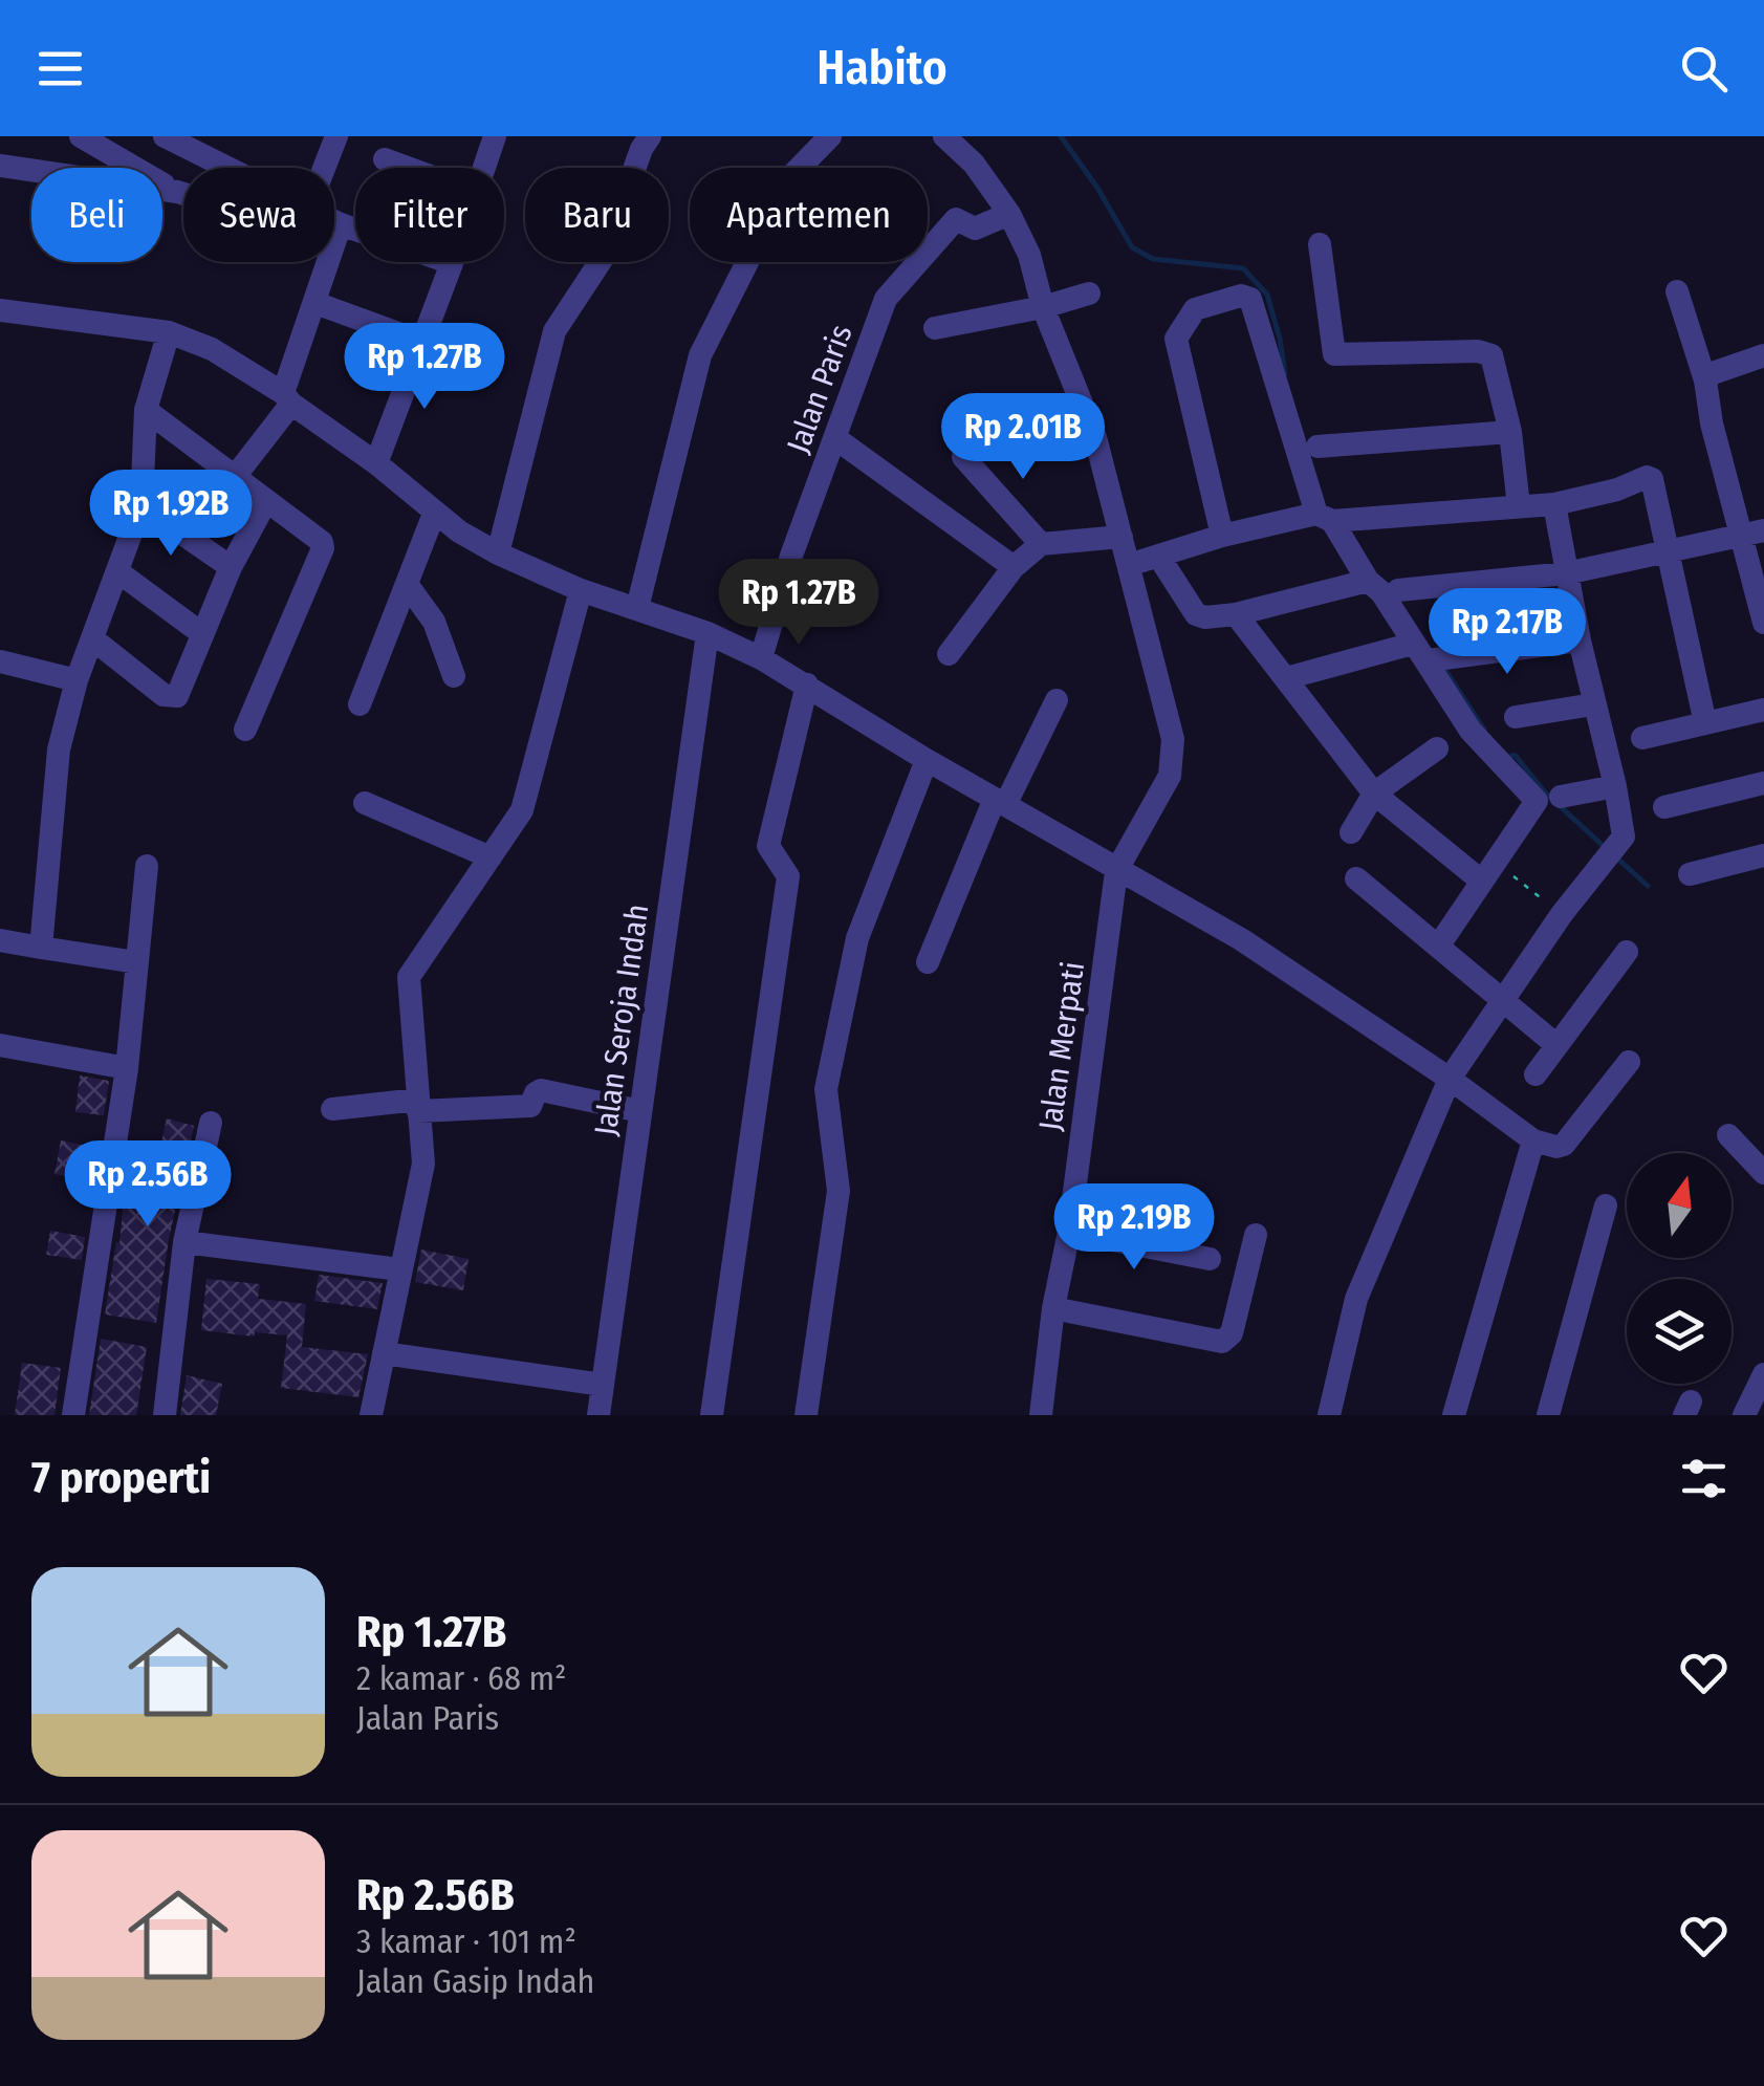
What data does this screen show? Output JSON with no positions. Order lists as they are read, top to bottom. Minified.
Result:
{"streets":{"street":["Jalan Paris","Jalan Seroja Indah","Jalan Merpati"]},"north":"top","page":{"header":"Habito","chip":["Beli","Sewa","Filter","Baru","Apartemen"],"price":["Rp 1.27B","Rp 2.01B","Rp 1.92B","Rp 1.27B","Rp 2.17B","Rp 2.56B","Rp 2.19B"],"heading":"7 properti","list":[{"name":"Rp 1.27B","note":"2 kamar · 68 m² · Jalan Paris"},{"name":"Rp 2.56B","note":"3 kamar · 101 m² · Jalan Gasip Indah"}]}}
